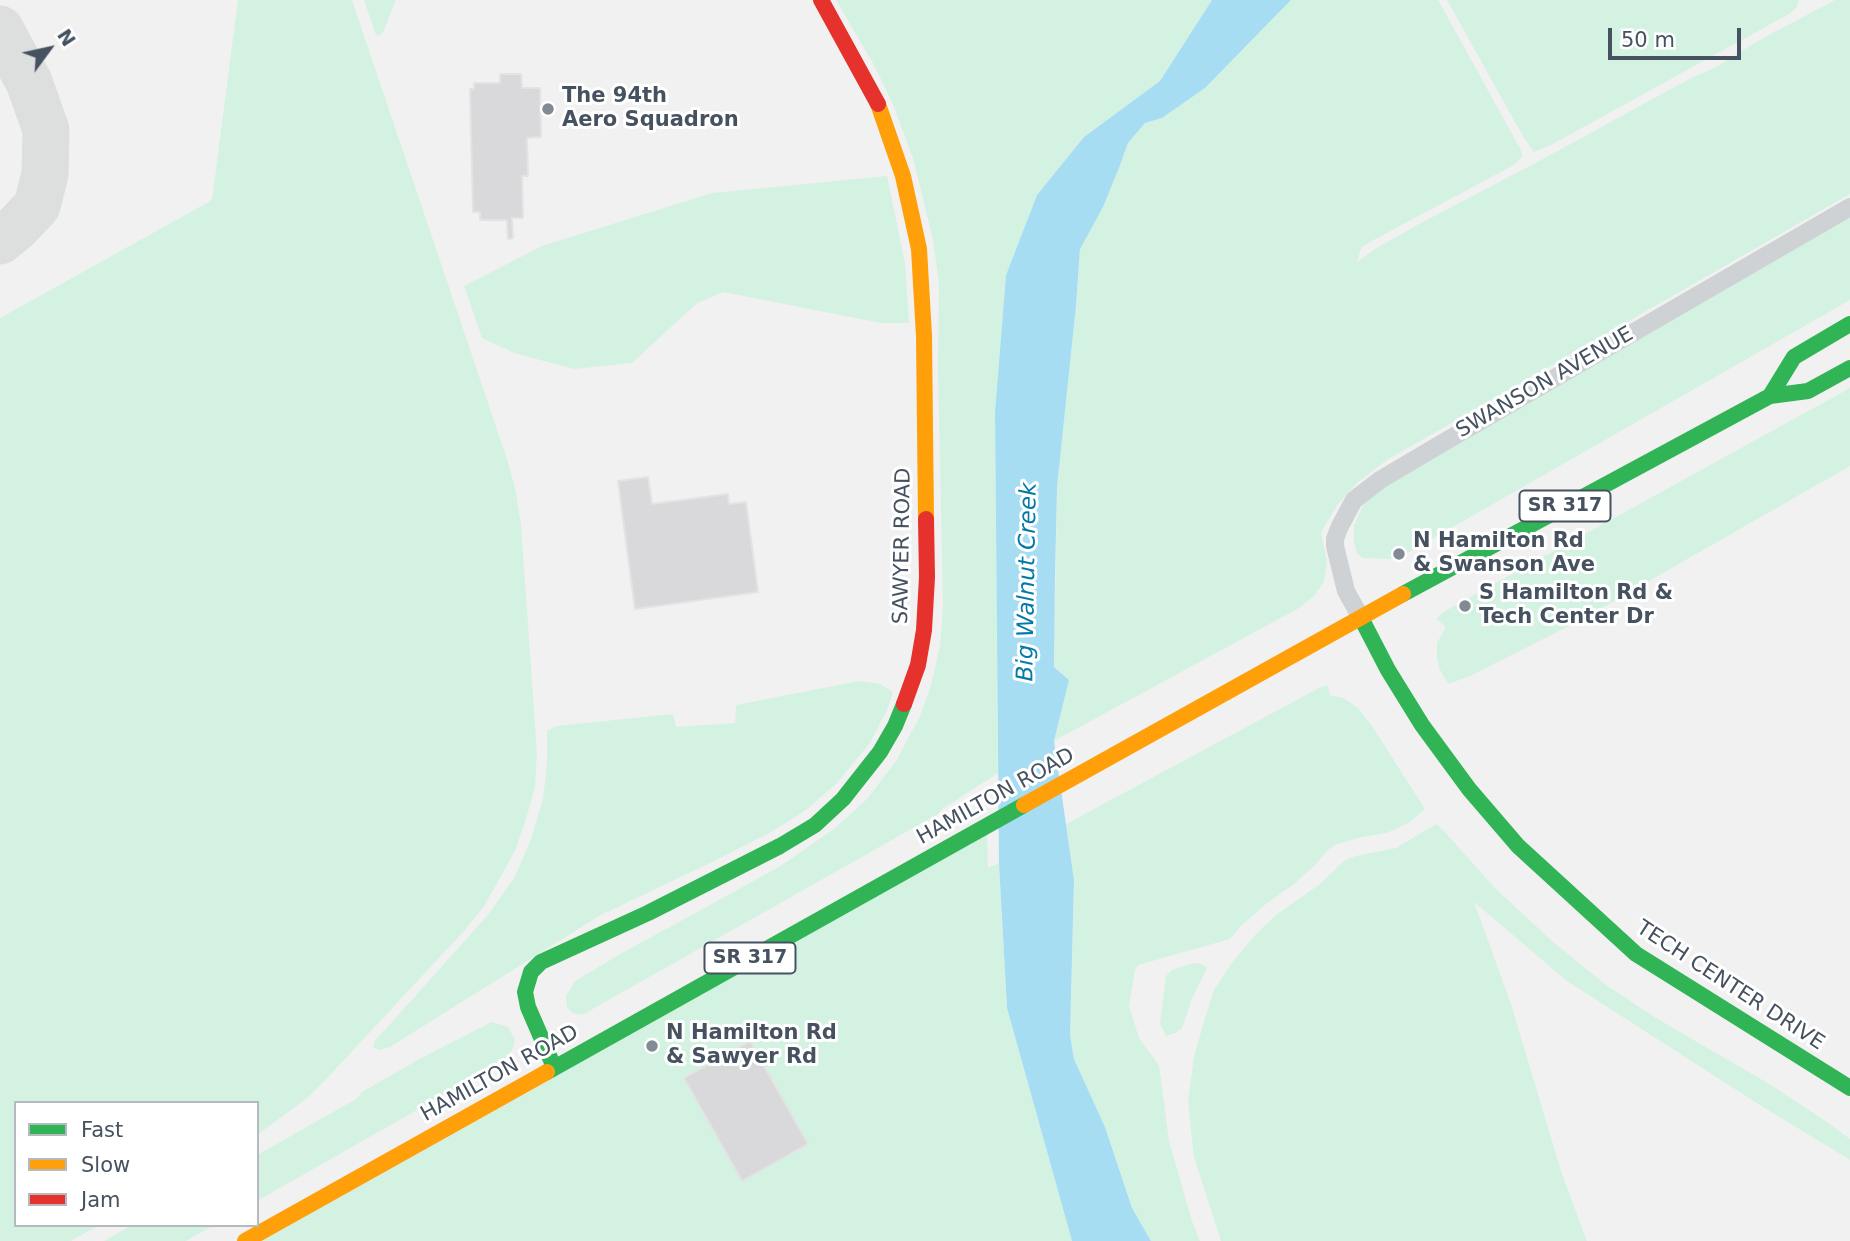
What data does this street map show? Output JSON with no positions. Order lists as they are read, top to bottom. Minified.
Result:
{"streets":{"main road":["SR 317","SAWYER ROAD","HAMILTON ROAD","TECH CENTER DRIVE"],"street":["SWANSON AVENUE"]},"crossings":[["SWANSON AVENUE","HAMILTON ROAD"],["SWANSON AVENUE","TECH CENTER DRIVE"],["SAWYER ROAD","HAMILTON ROAD"],["HAMILTON ROAD","TECH CENTER DRIVE"]],"water":["Big Walnut Creek"],"places":["The 94th Aero Squadron","N Hamilton Rd & Swanson Ave","S Hamilton Rd & Tech Center Dr","N Hamilton Rd & Sawyer Rd"],"legend":["Fast","Slow","Jam"],"scale_bar":"50 m","north":"top right"}
